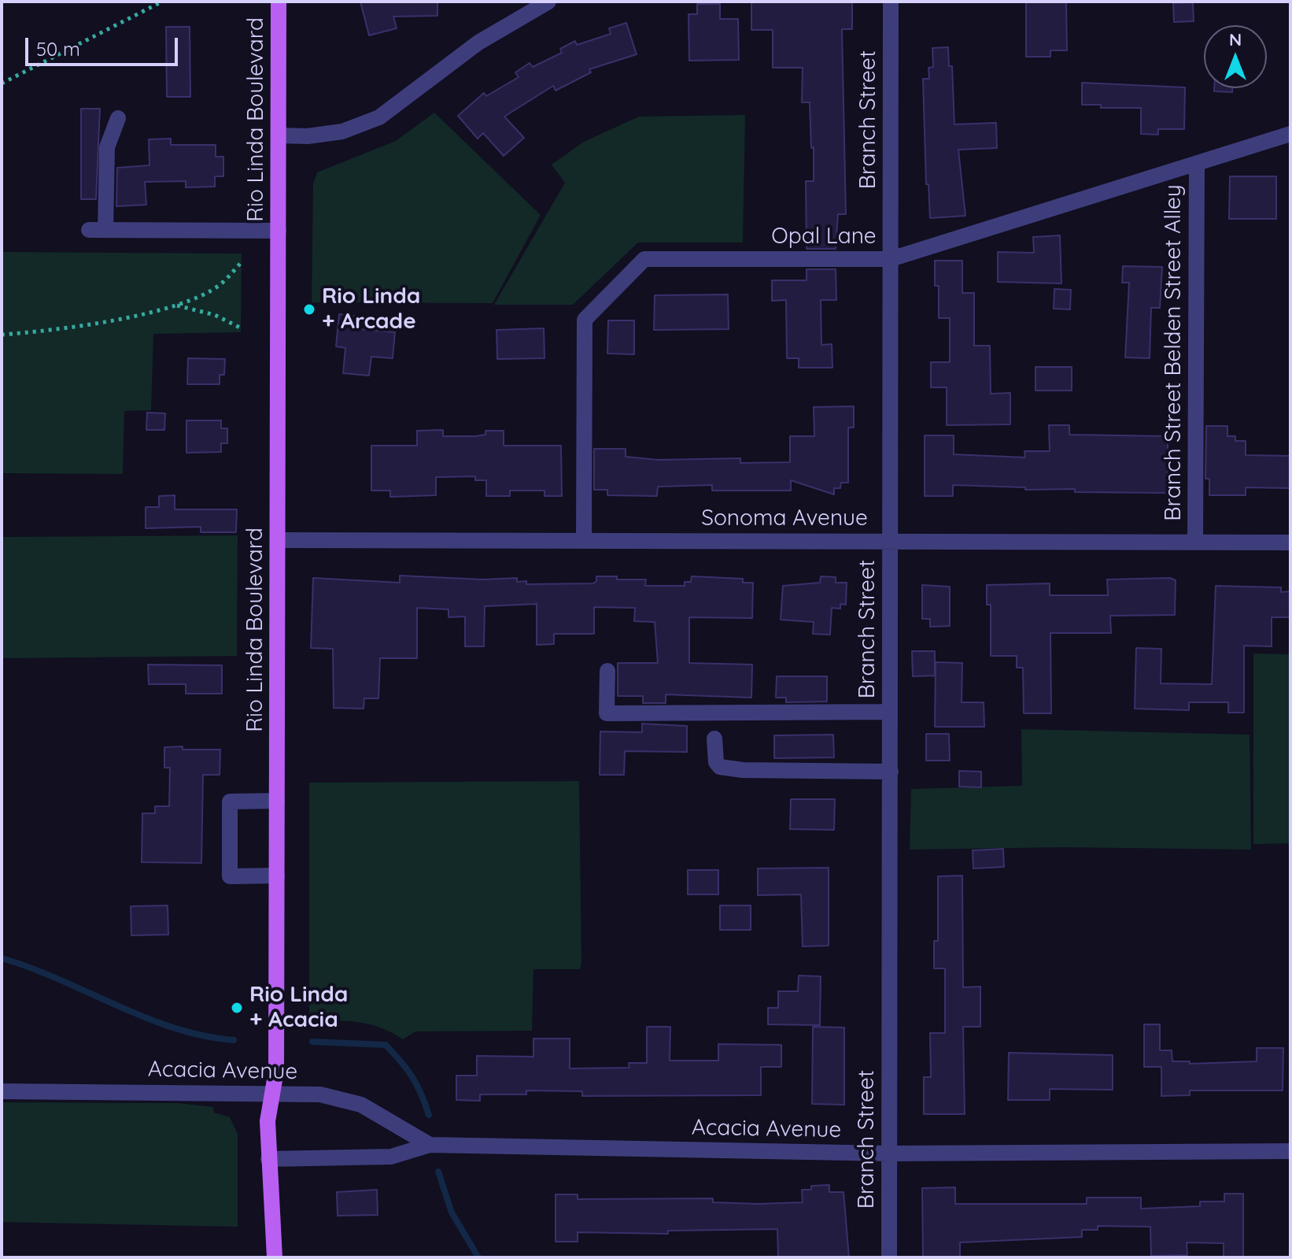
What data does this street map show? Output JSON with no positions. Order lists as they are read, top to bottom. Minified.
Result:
{"streets":{"main road":["Rio Linda Boulevard"],"street":["Branch Street","Opal Lane","Branch Street Belden Street Alley","Sonoma Avenue","Acacia Avenue"]},"crossings":[["Rio Linda Boulevard","Sonoma Avenue"],["Rio Linda Boulevard","Acacia Avenue"],["Branch Street","Opal Lane"],["Branch Street","Sonoma Avenue"],["Branch Street","Acacia Avenue"],["Opal Lane","Branch Street Belden Street Alley"],["Opal Lane","Sonoma Avenue"],["Branch Street Belden Street Alley","Sonoma Avenue"]],"places":["Rio Linda + Arcade","Rio Linda + Acacia"],"scale_bar":"50 m","north":"top"}
